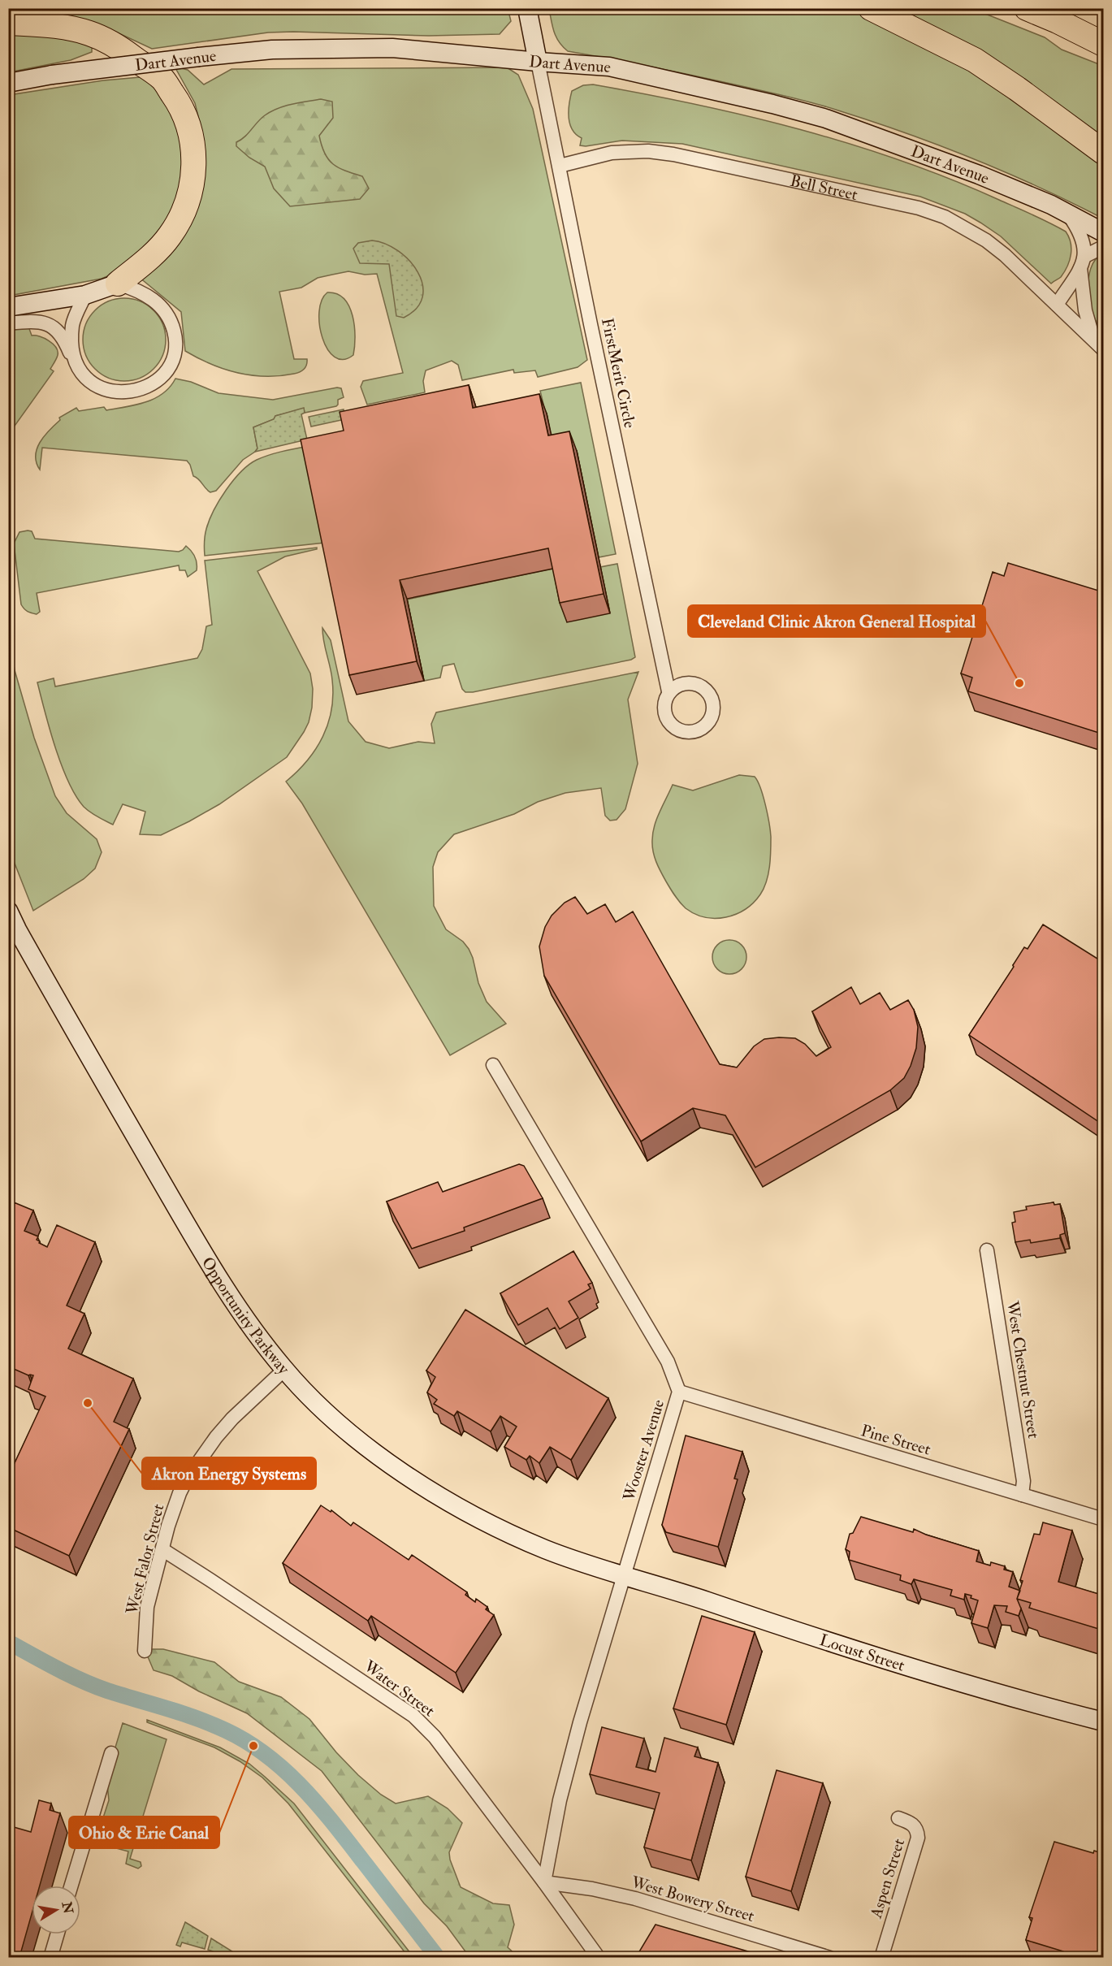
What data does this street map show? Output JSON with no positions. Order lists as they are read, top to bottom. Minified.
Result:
{"streets":{"main road":["Dart Avenue","Opportunity Parkway","Locust Street"],"street":["Bell Street","FirstMerit Circle","West Chestnut Street","Pine Street","Wooster Avenue","West Falor Street","Water Street","Aspen Street","West Bowery Street"]},"crossings":[["Dart Avenue","FirstMerit Circle"],["Bell Street","FirstMerit Circle"],["Opportunity Parkway","Wooster Avenue"],["Opportunity Parkway","West Falor Street"],["Opportunity Parkway","Locust Street"],["West Chestnut Street","Pine Street"],["Pine Street","Wooster Avenue"],["Wooster Avenue","Locust Street"],["Wooster Avenue","Water Street"],["Wooster Avenue","West Bowery Street"],["West Falor Street","Water Street"],["Water Street","West Bowery Street"]],"places":["Cleveland Clinic Akron General Hospital","Akron Energy Systems","Ohio & Erie Canal"],"north":"right"}
